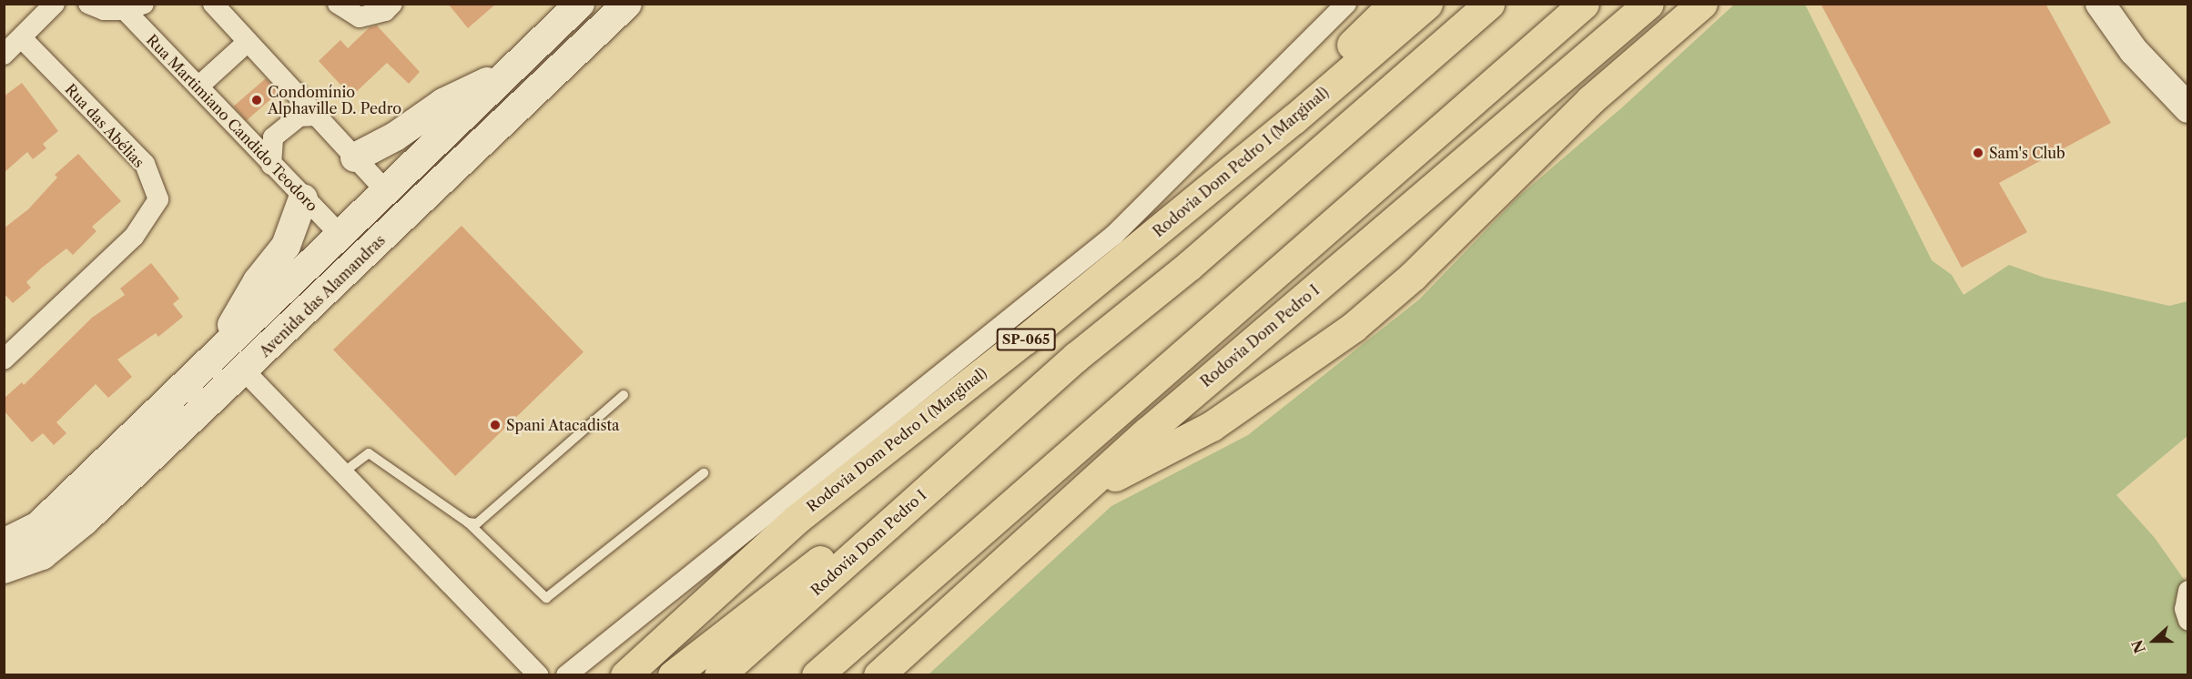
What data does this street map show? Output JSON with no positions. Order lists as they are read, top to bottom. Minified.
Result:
{"streets":{"highway":["Rodovia Dom Pedro I (Marginal)","Rodovia Dom Pedro I","SP-065"],"street":["Rua Martimiano Candido Teodoro","Rua das Abélias","Avenida das Alamandras"]},"crossings":[["Rua Martimiano Candido Teodoro","Avenida das Alamandras"]],"places":["Condomínio Alphaville D. Pedro","Sam's Club","Spani Atacadista"],"north":"left"}
